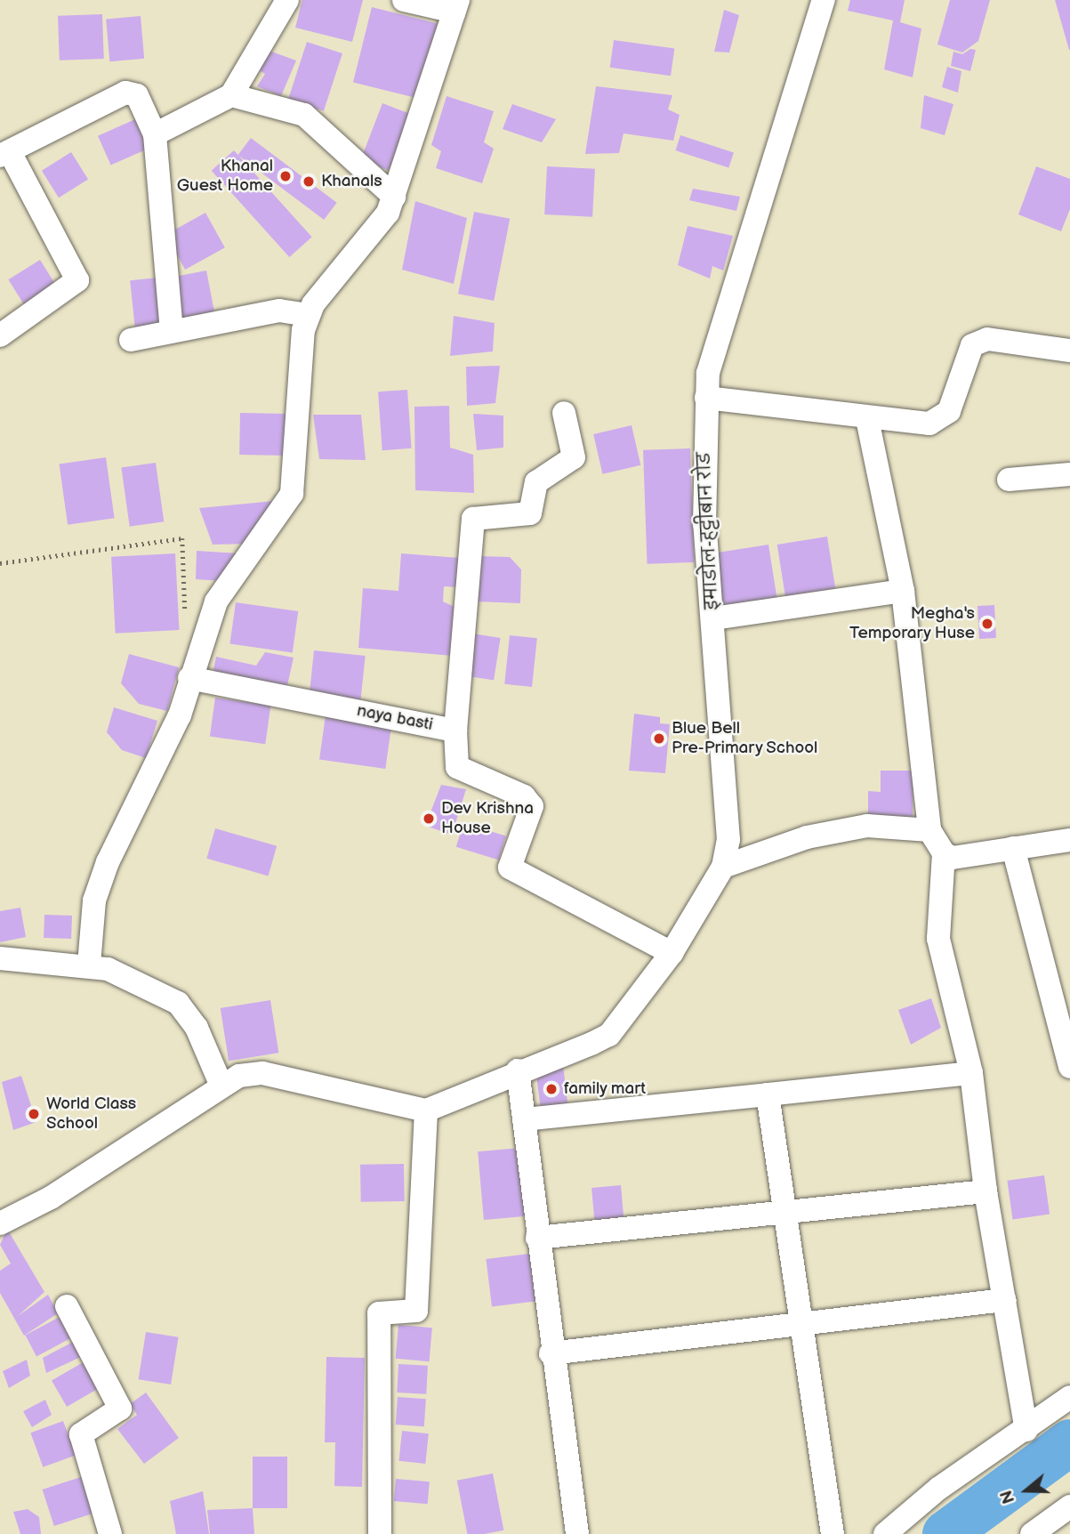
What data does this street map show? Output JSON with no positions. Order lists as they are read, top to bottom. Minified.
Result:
{"streets":{"street":["इमाडोल-हट्टीबान रोड","naya basti"]},"crossings":[["इमाडोल-हट्टीबान रोड","naya basti"]],"places":["Khanal Guest Home","Khanals","Megha's Temporary Huse","Blue Bell Pre-Primary School","Dev Krishna House","family mart","World Class School"],"north":"left"}
